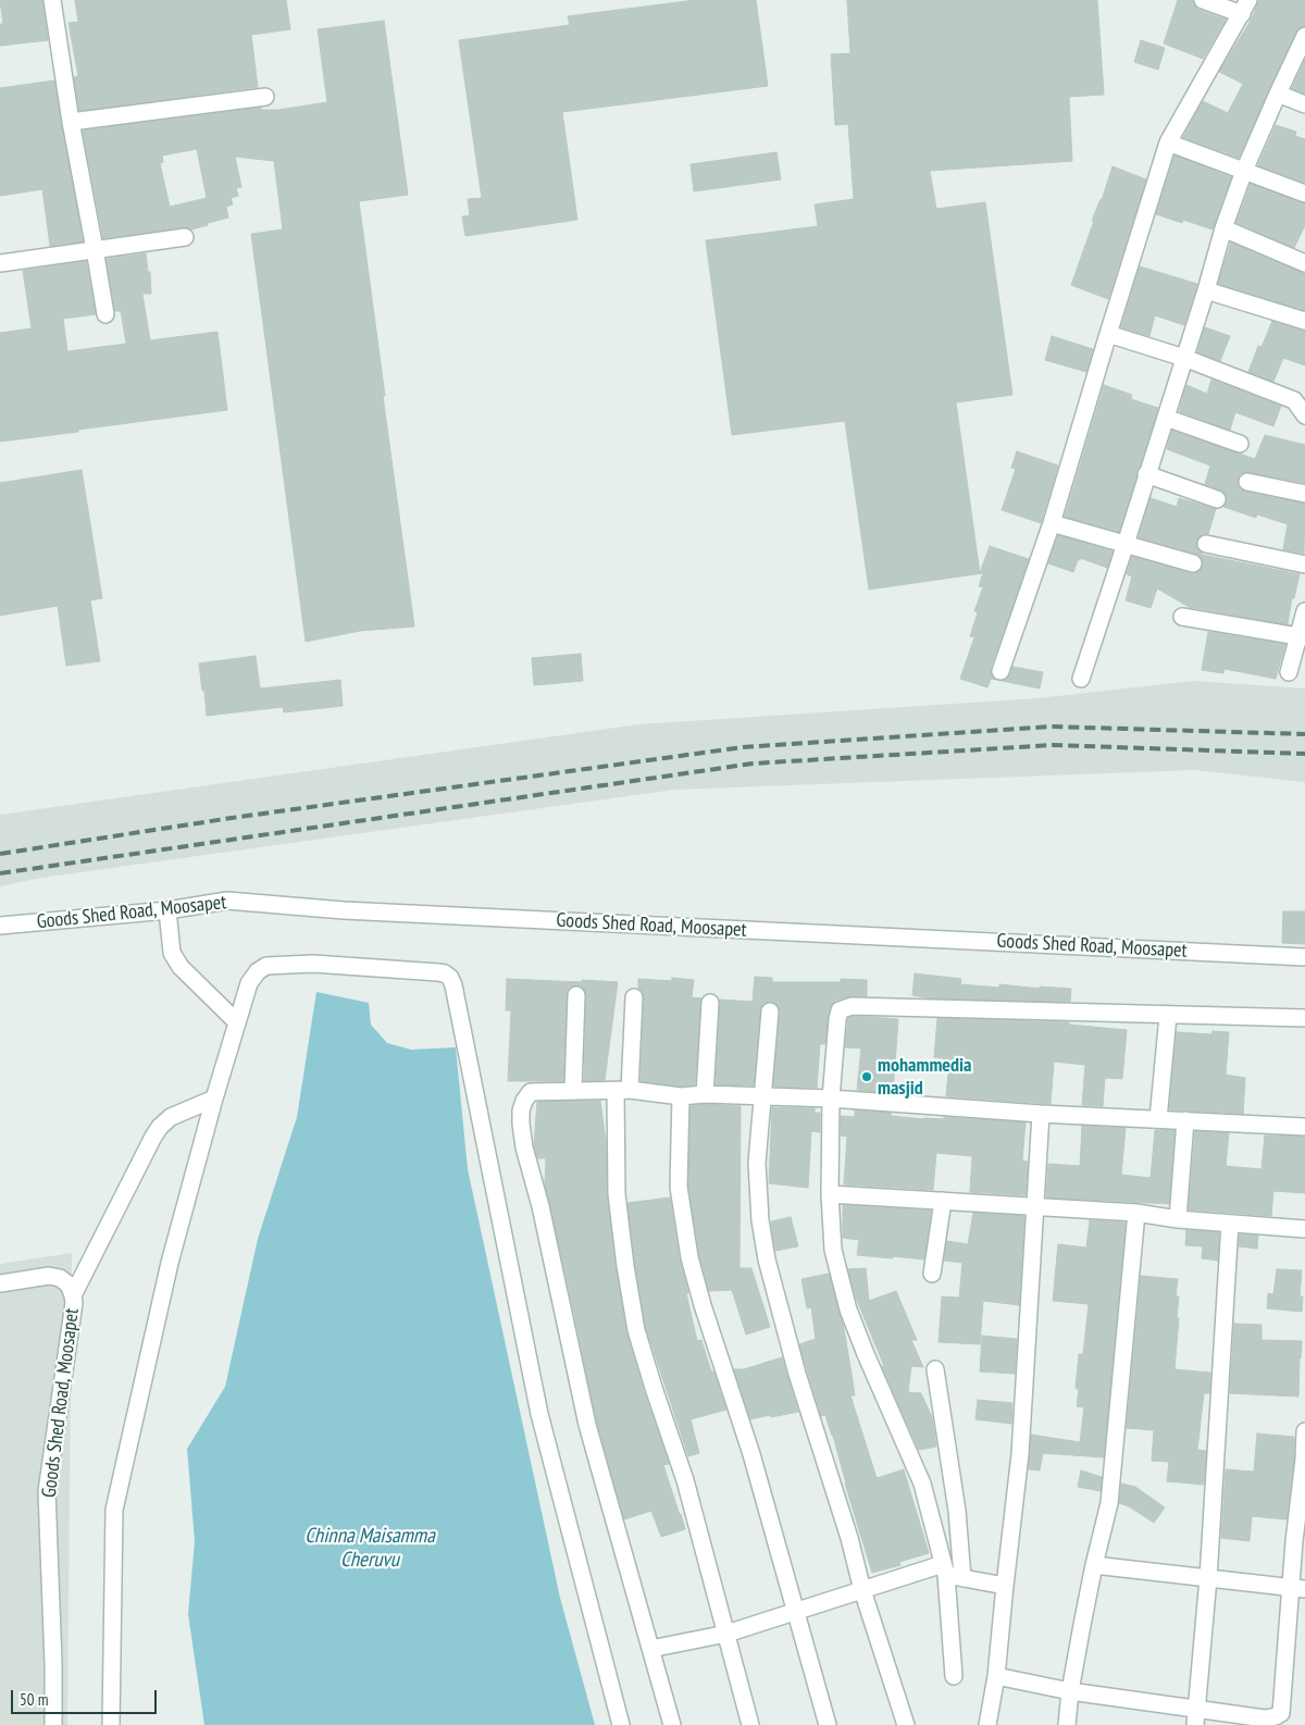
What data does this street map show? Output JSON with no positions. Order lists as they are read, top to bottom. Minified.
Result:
{"streets":{"street":["Goods Shed Road, Moosapet"]},"water":["Chinna Maisamma Cheruvu"],"places":["mohammedia masjid"],"scale_bar":"50 m"}
